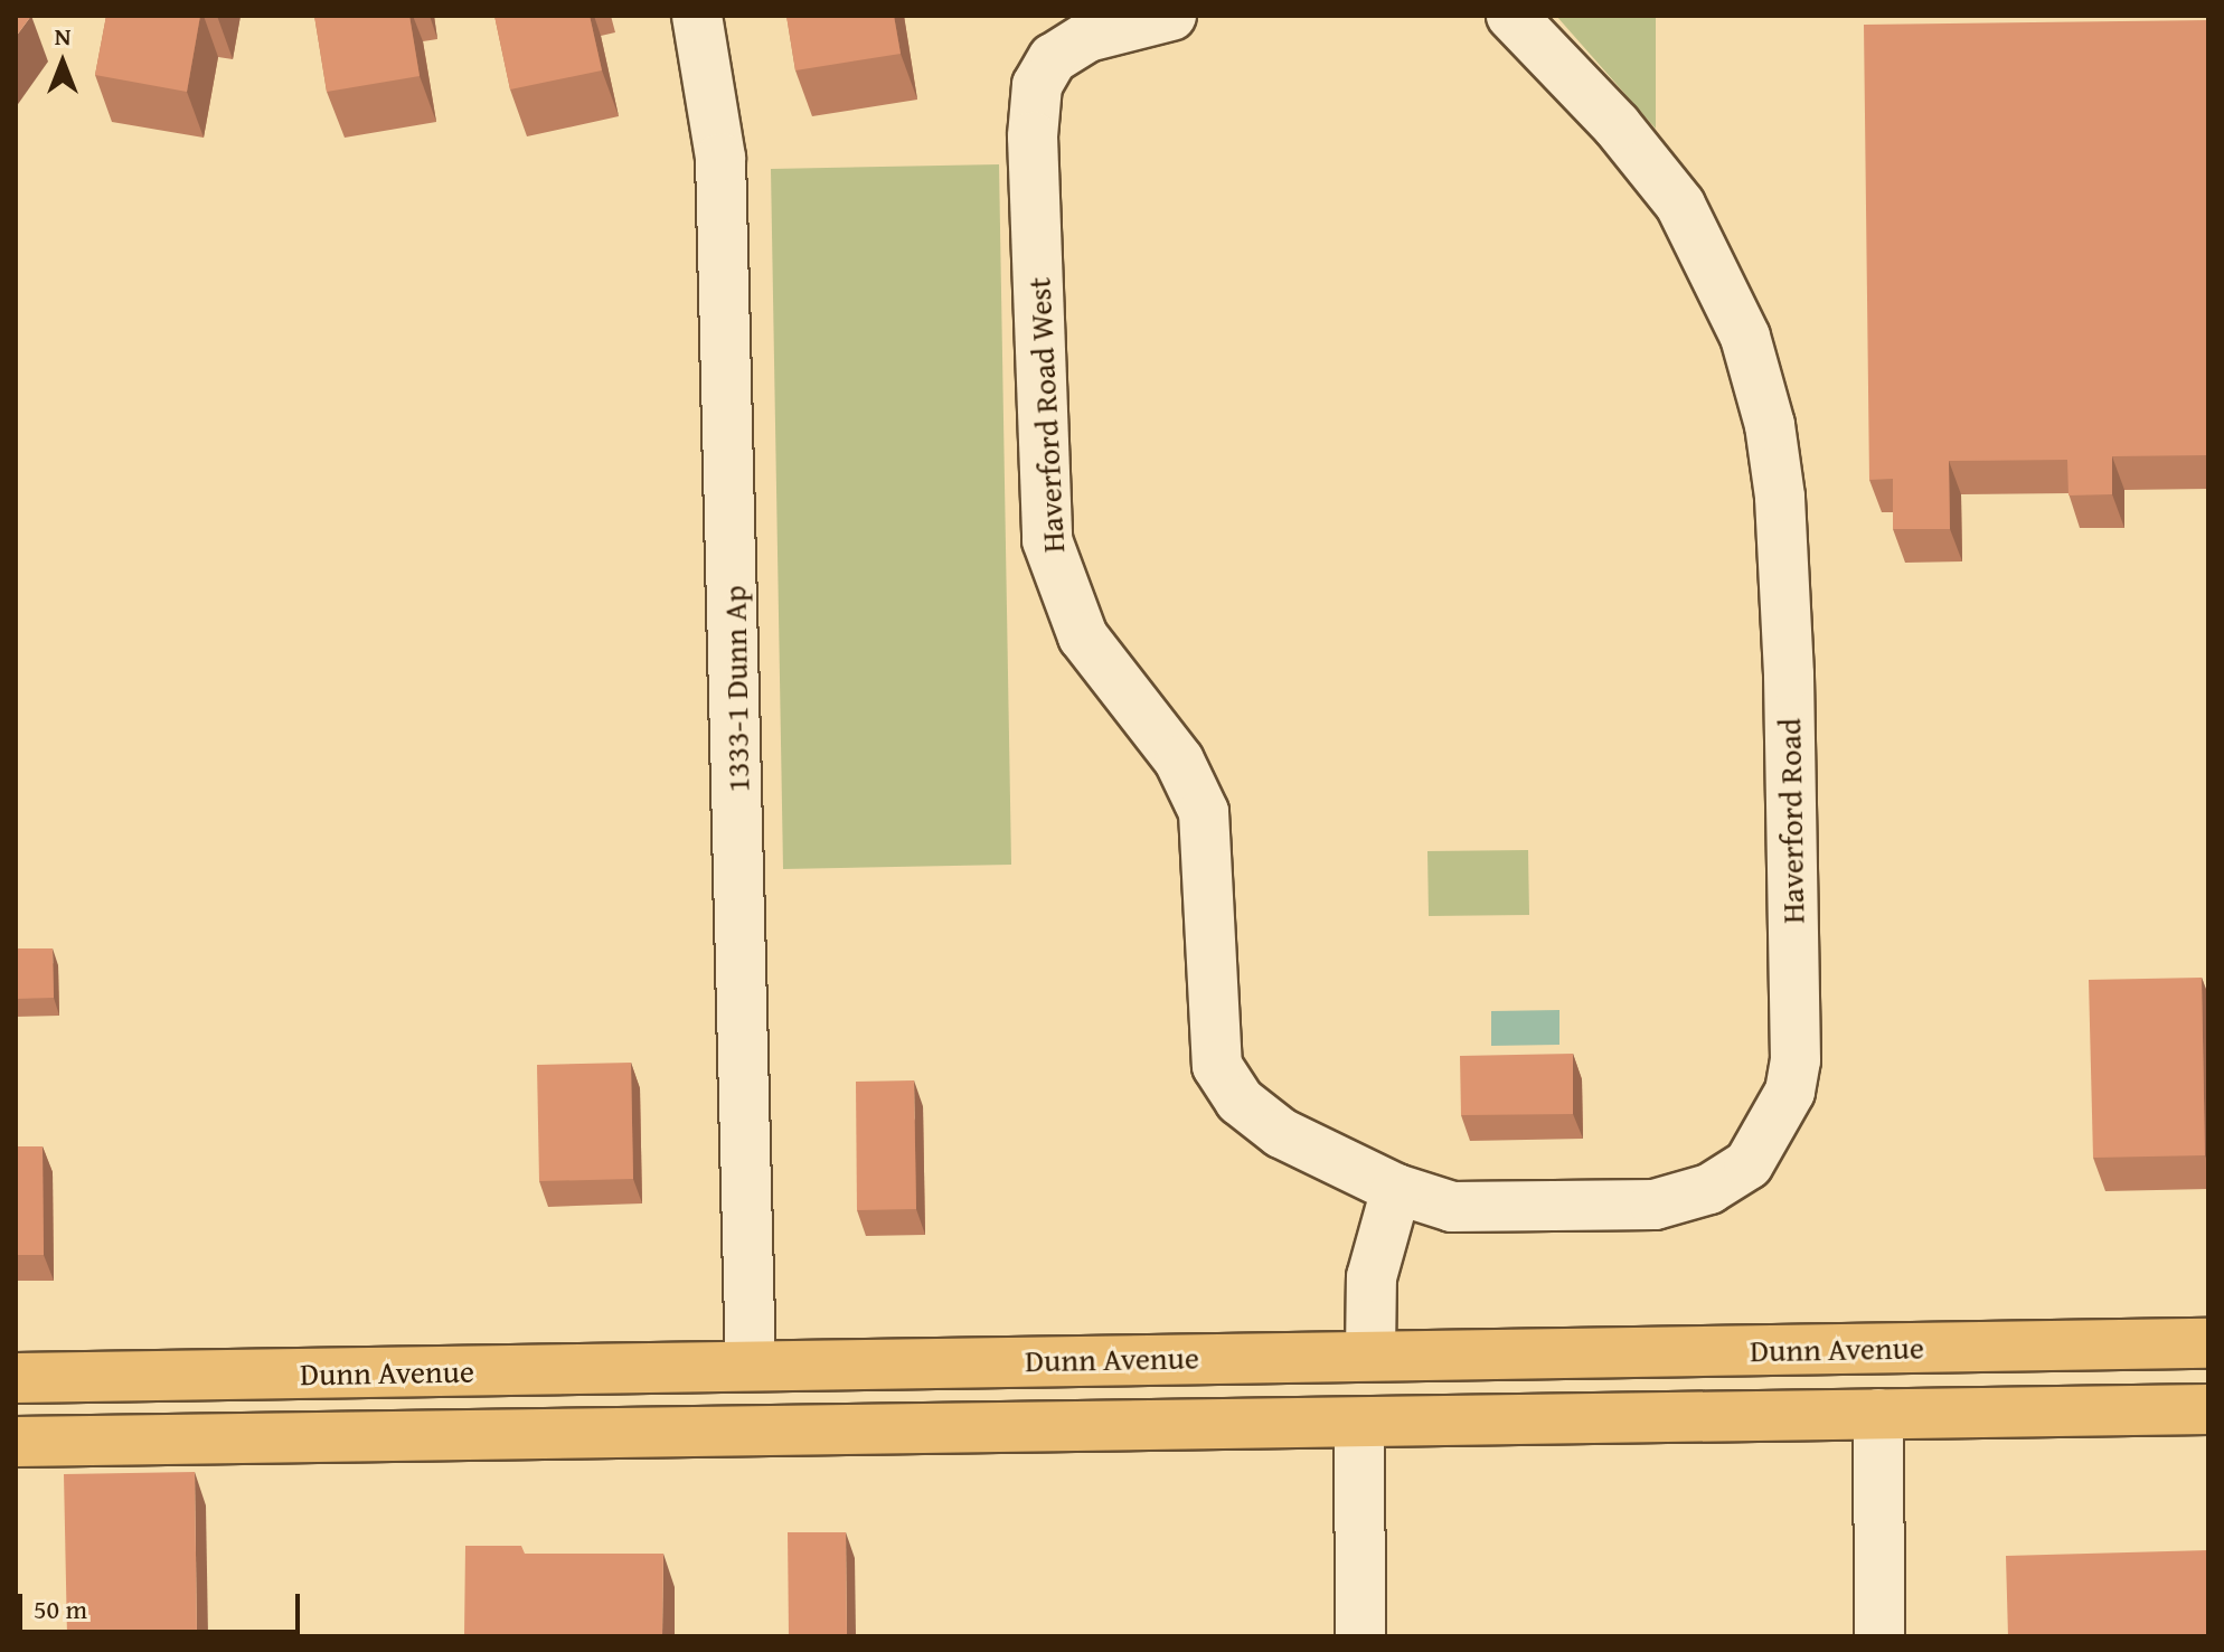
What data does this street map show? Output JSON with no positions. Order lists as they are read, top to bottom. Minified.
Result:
{"streets":{"main road":["Dunn Avenue"],"street":["Haverford Road West","1333-1 Dunn Ap","Haverford Road"]},"crossings":[["Haverford Road West","Haverford Road"],["1333-1 Dunn Ap","Dunn Avenue"]],"scale_bar":"50 m","north":"top"}
